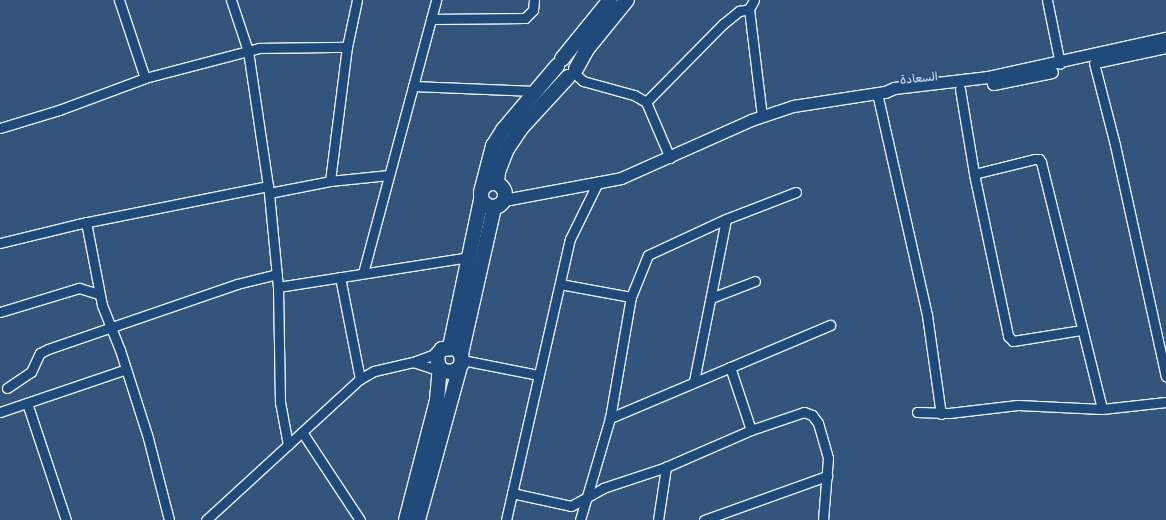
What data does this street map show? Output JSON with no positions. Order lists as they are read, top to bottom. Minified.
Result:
{"streets":{"street":["السعادة"]}}
